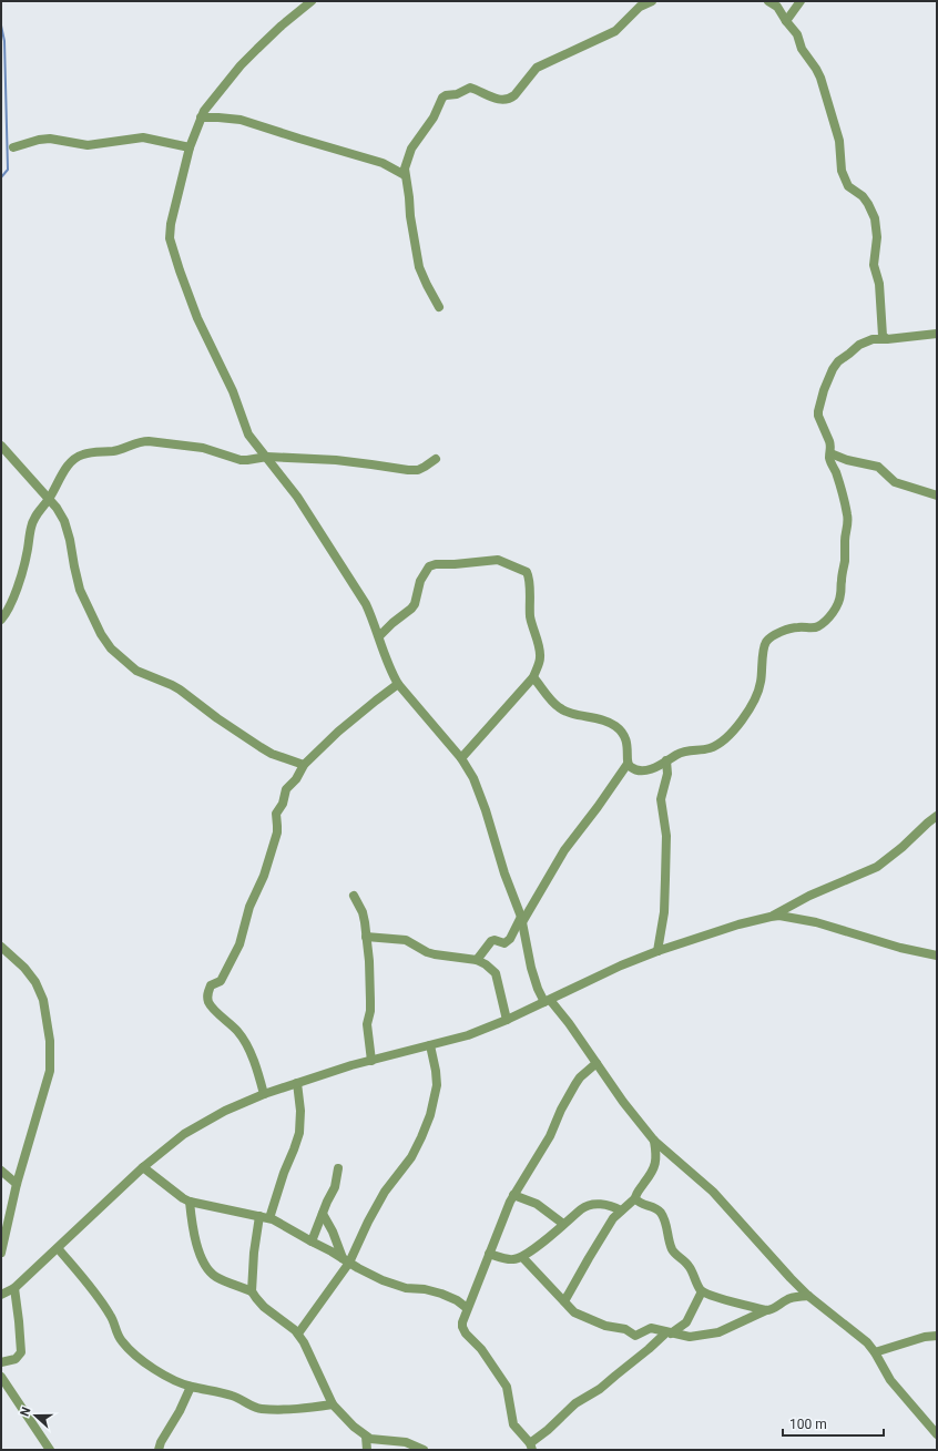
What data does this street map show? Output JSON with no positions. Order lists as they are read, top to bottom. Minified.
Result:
{"scale_bar":"100 m","north":"left"}
